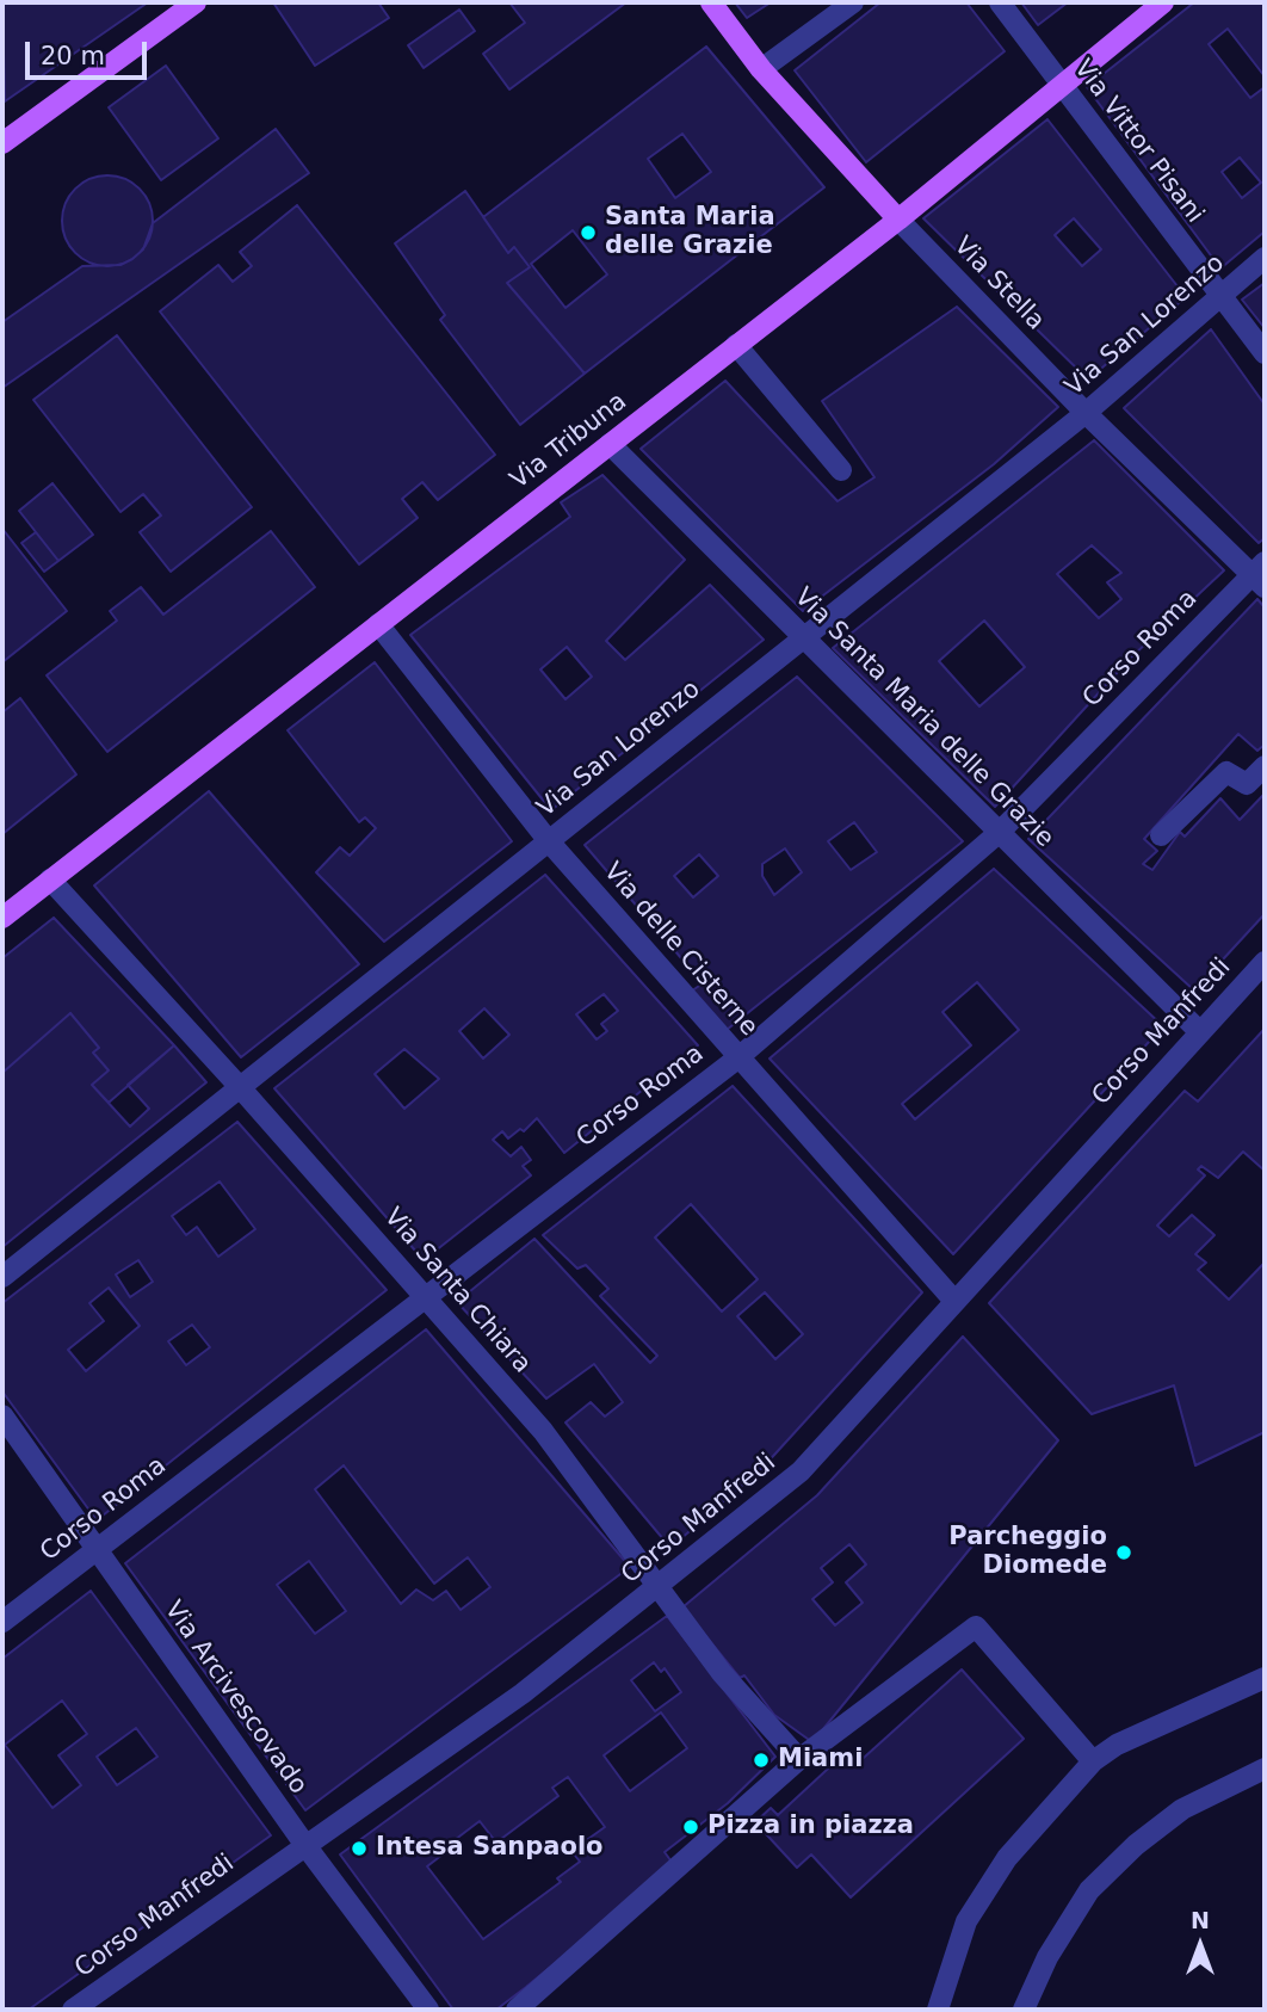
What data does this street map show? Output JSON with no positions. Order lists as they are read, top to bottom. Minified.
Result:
{"streets":{"main road":["Via Stella","Via Tribuna"],"street":["Via Vittor Pisani","Via San Lorenzo","Corso Roma","Via Santa Maria delle Grazie","Via delle Cisterne","Corso Manfredi","Via Santa Chiara","Via Arcivescovado"]},"crossings":[["Via Vittor Pisani","Via San Lorenzo"],["Via Vittor Pisani","Via Tribuna"],["Via Stella","Via San Lorenzo"],["Via Stella","Via Tribuna"],["Via Stella","Corso Roma"],["Via San Lorenzo","Via Santa Maria delle Grazie"],["Via San Lorenzo","Via delle Cisterne"],["Via San Lorenzo","Via Santa Chiara"],["Via Tribuna","Via Santa Maria delle Grazie"],["Via Tribuna","Via delle Cisterne"],["Via Tribuna","Via Santa Chiara"],["Corso Roma","Via Santa Maria delle Grazie"],["Corso Roma","Via delle Cisterne"],["Corso Roma","Via Santa Chiara"],["Corso Roma","Via Arcivescovado"],["Via Santa Maria delle Grazie","Corso Manfredi"],["Via delle Cisterne","Corso Manfredi"],["Corso Manfredi","Via Santa Chiara"],["Corso Manfredi","Via Arcivescovado"]],"places":["Santa Maria delle Grazie","Parcheggio Diomede","Miami","Pizza in piazza","Intesa Sanpaolo"],"scale_bar":"20 m","north":"top"}
